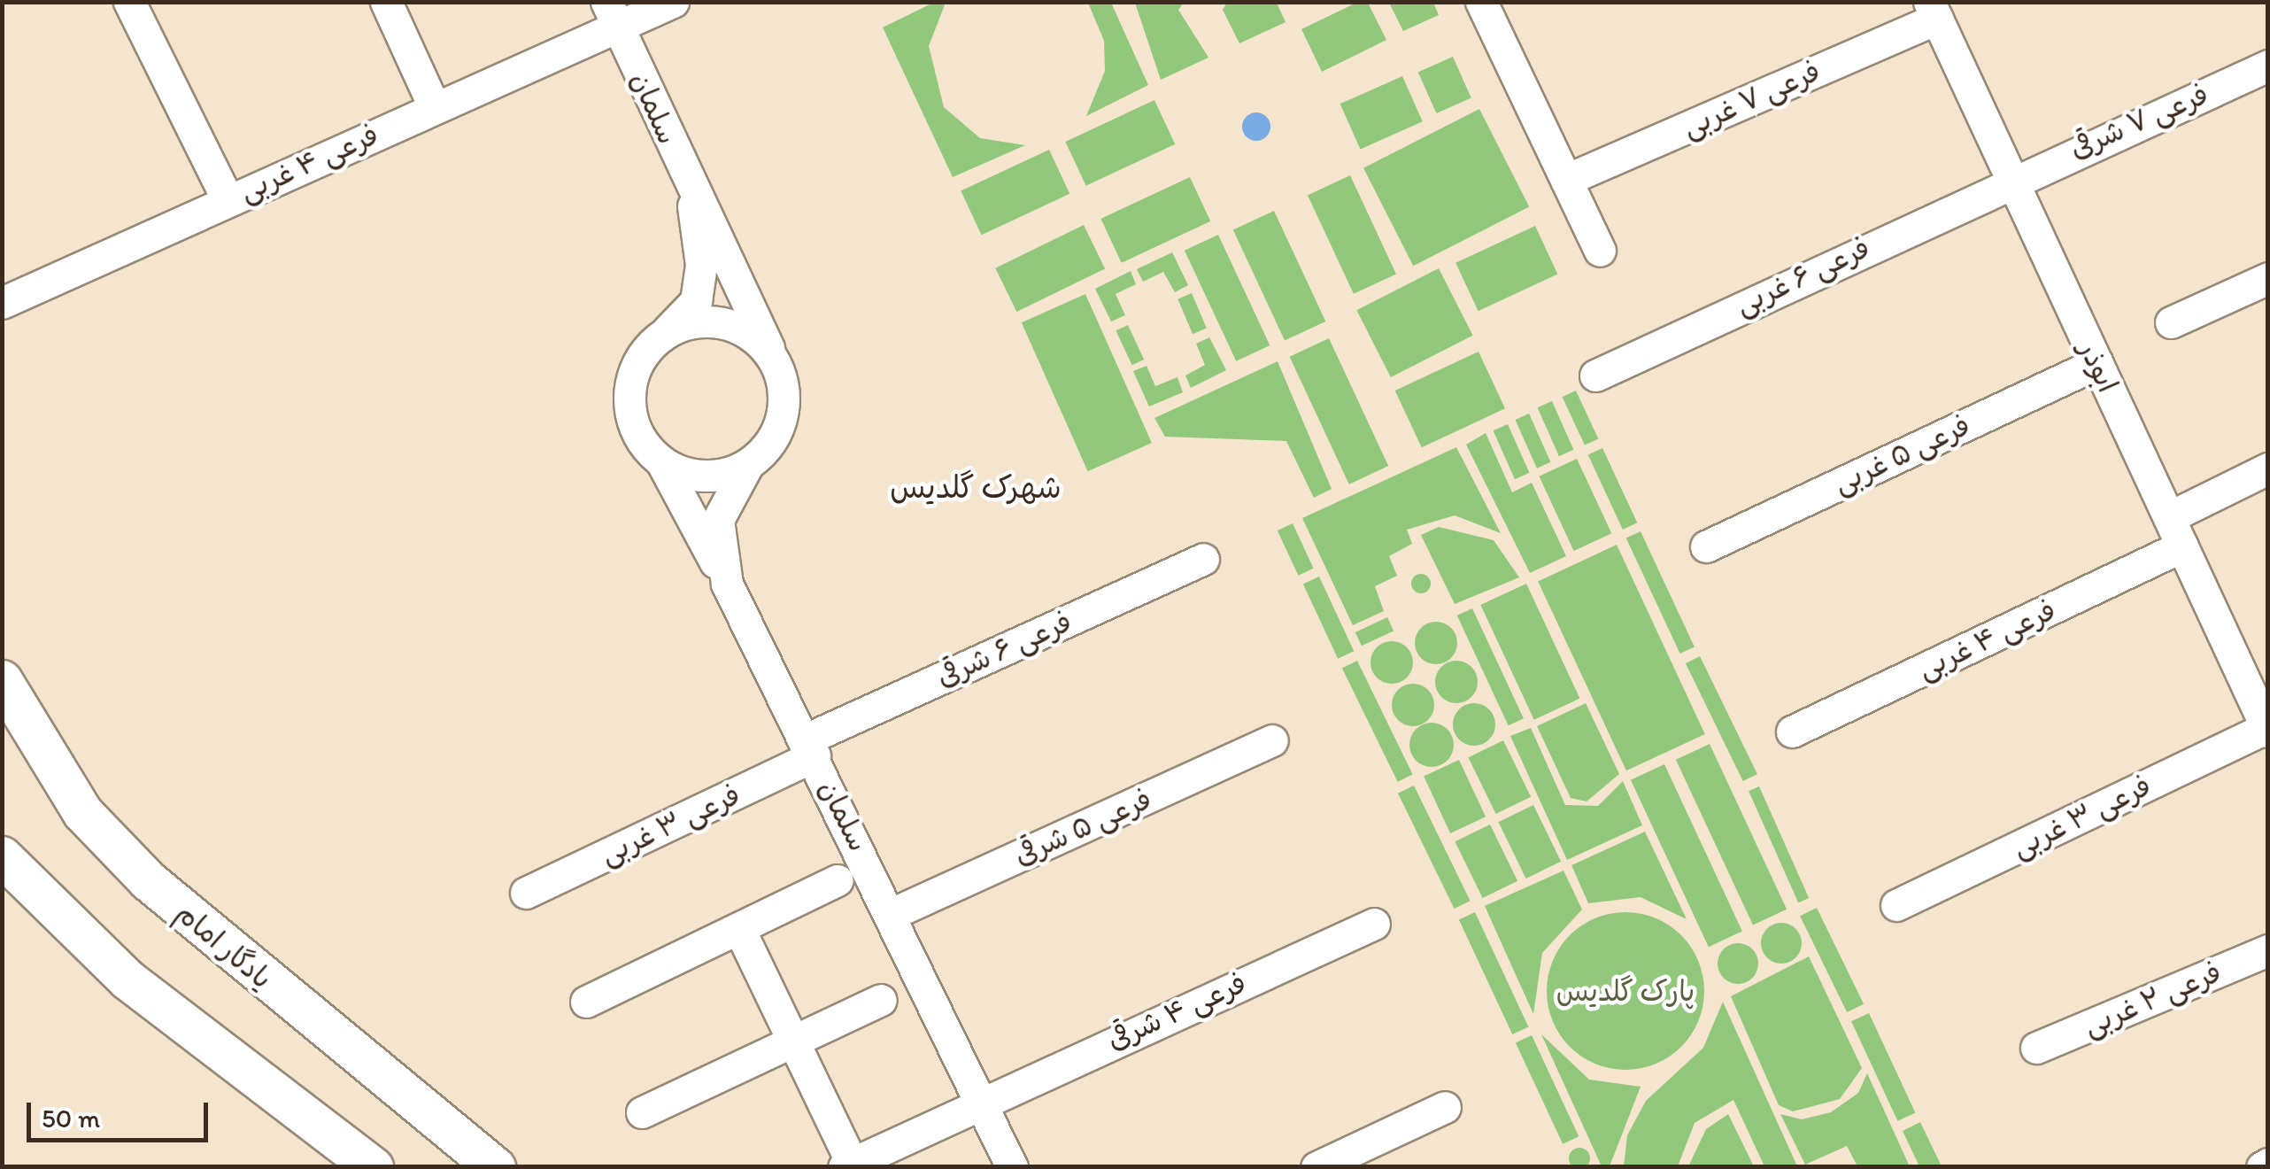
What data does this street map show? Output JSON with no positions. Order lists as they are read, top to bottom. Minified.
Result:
{"streets":{"main road":["یادگار امام"],"street":["فرعی ۷ غربی","سلمان","فرعی ۷ شرقی","فرعی ۴ غربی","فرعی ۶ غربی","ابوذر","فرعی ۵ غربی","فرعی ۶ شرقی","فرعی ۳ غربی","فرعی ۵ شرقی","فرعی ۲ غربی","فرعی ۴ شرقی"]},"crossings":[["فرعی ۷ غربی","ابوذر"],["سلمان","فرعی ۴ غربی"],["سلمان","فرعی ۶ شرقی"],["سلمان","فرعی ۳ غربی"],["سلمان","فرعی ۵ شرقی"],["سلمان","فرعی ۴ شرقی"],["فرعی ۷ شرقی","فرعی ۶ غربی"],["فرعی ۷ شرقی","ابوذر"],["فرعی ۴ غربی","ابوذر"],["فرعی ۶ غربی","ابوذر"],["ابوذر","فرعی ۵ غربی"],["ابوذر","فرعی ۳ غربی"],["فرعی ۶ شرقی","فرعی ۳ غربی"]],"districts":["شهرک گلدیس"],"parks":["پارک گلدیس"],"scale_bar":"50 m"}
